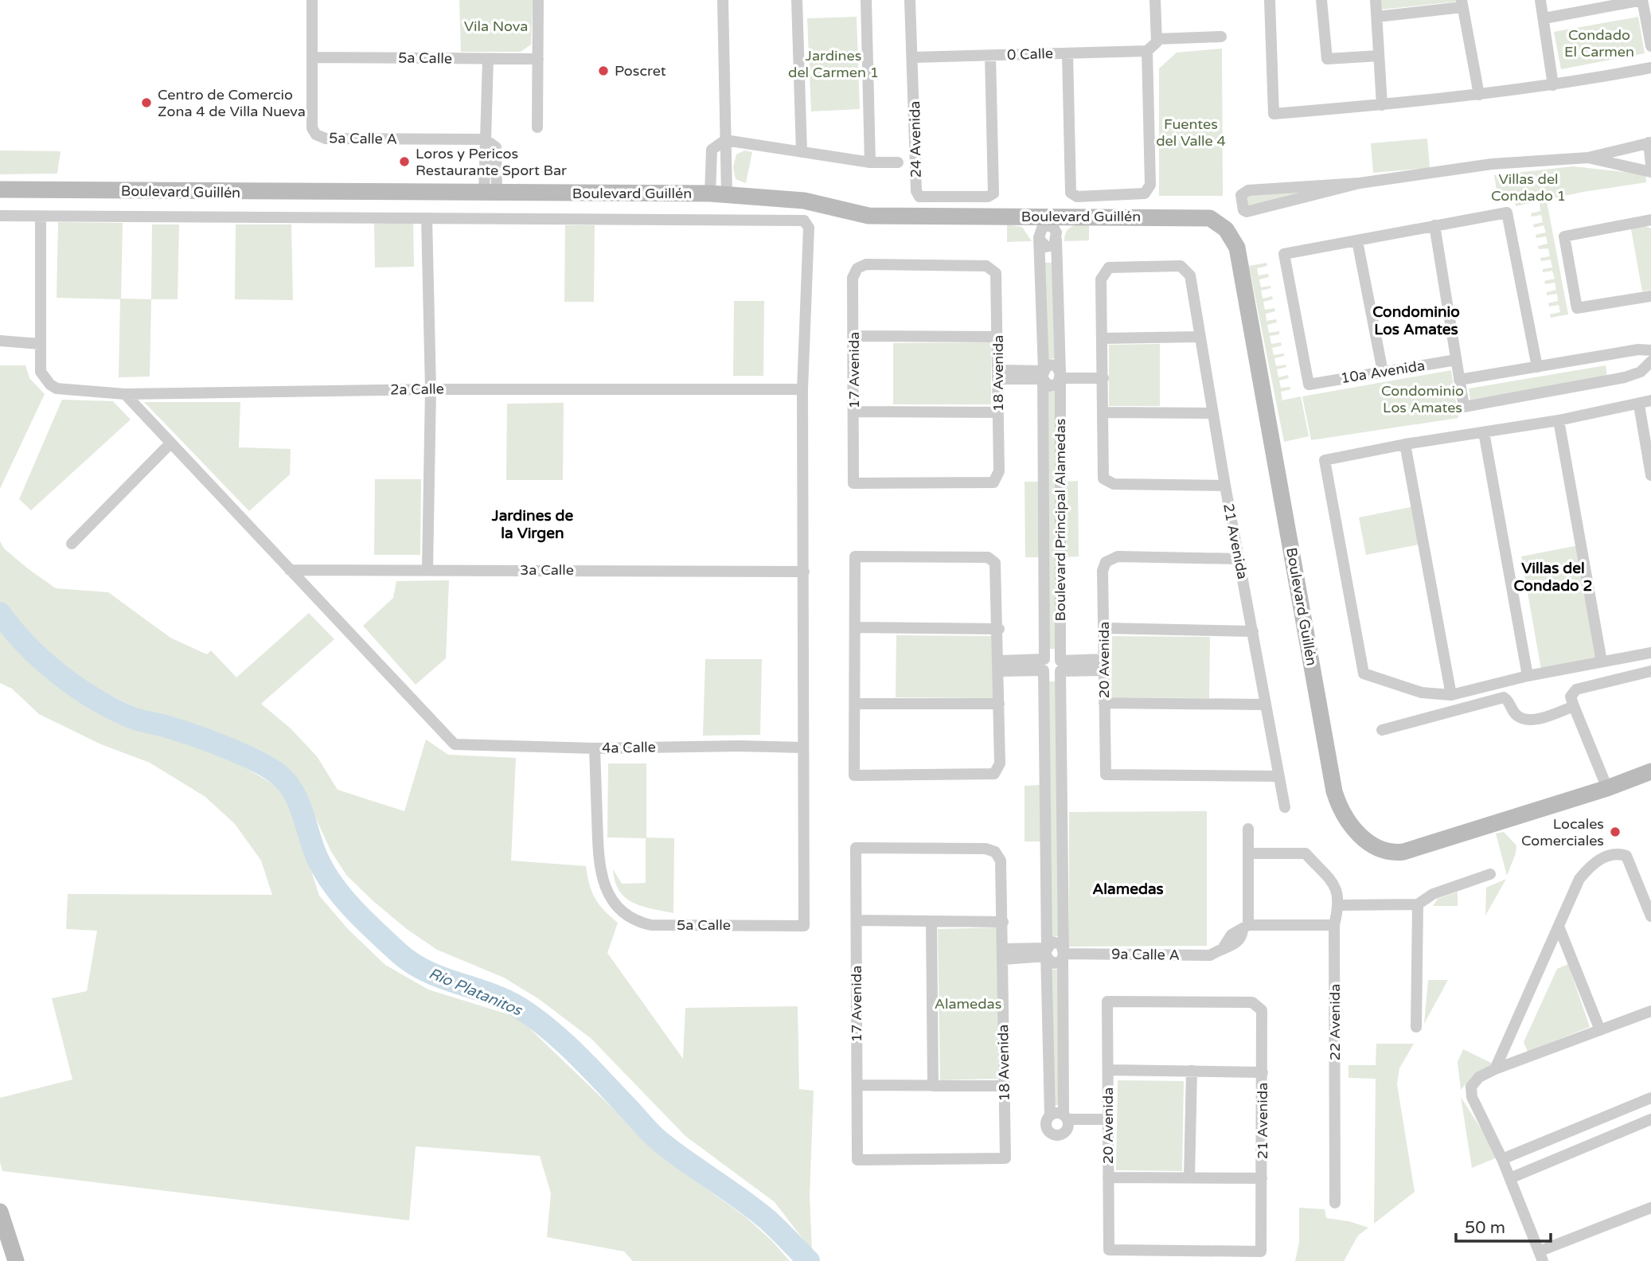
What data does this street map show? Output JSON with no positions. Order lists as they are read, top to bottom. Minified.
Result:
{"streets":{"main road":["Boulevard Guillén"],"street":["0 Calle","5a Calle","5a Calle A","24 Avenida","17 Avenida","10a Avenida","18 Avenida","2a Calle","Boulevard Principal Alamedas","21 Avenida","3a Calle","20 Avenida","4a Calle","9a Calle A","22 Avenida"]},"crossings":[["0 Calle","24 Avenida"],["5a Calle","5a Calle A"],["5a Calle","4a Calle"],["17 Avenida","18 Avenida"],["Boulevard Principal Alamedas","9a Calle A"],["21 Avenida","20 Avenida"],["3a Calle","4a Calle"]],"districts":["Condominio Los Amates","Jardines de la Virgen","Villas del Condado 2","Alamedas"],"water":["Río Platanitos"],"parks":["Vila Nova","Condado El Carmen","Jardines del Carmen 1","Fuentes del Valle 4","Villas del Condado 1","Condominio Los Amates","Alamedas"],"places":["Poscret","Centro de Comercio Zona 4 de Villa Nueva","Loros y Pericos Restaurante Sport Bar","Locales Comerciales"],"scale_bar":"50 m"}
